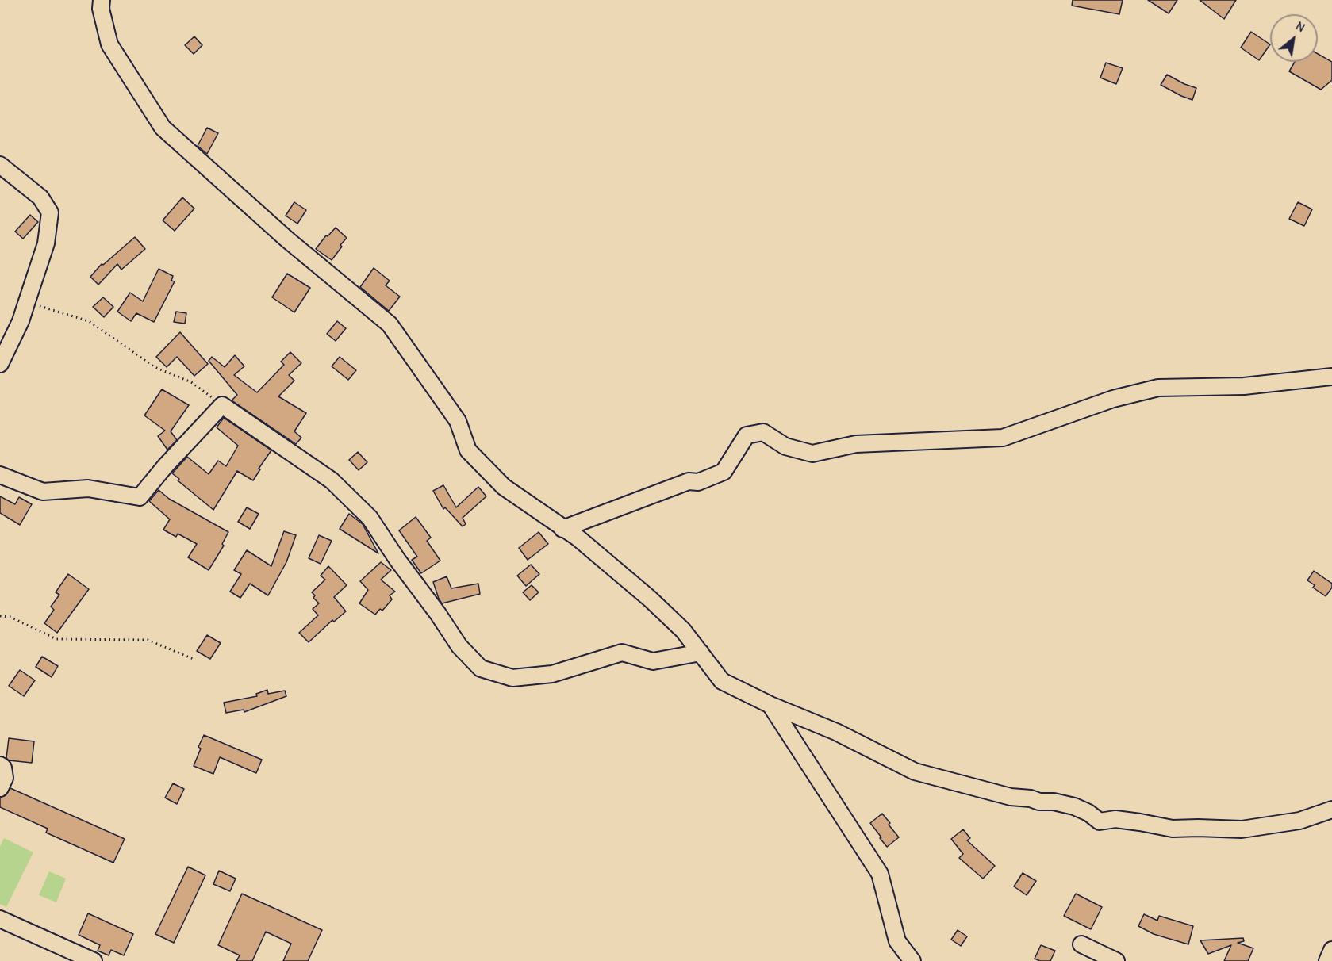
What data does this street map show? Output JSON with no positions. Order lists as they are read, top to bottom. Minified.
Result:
{"north":"top right"}
